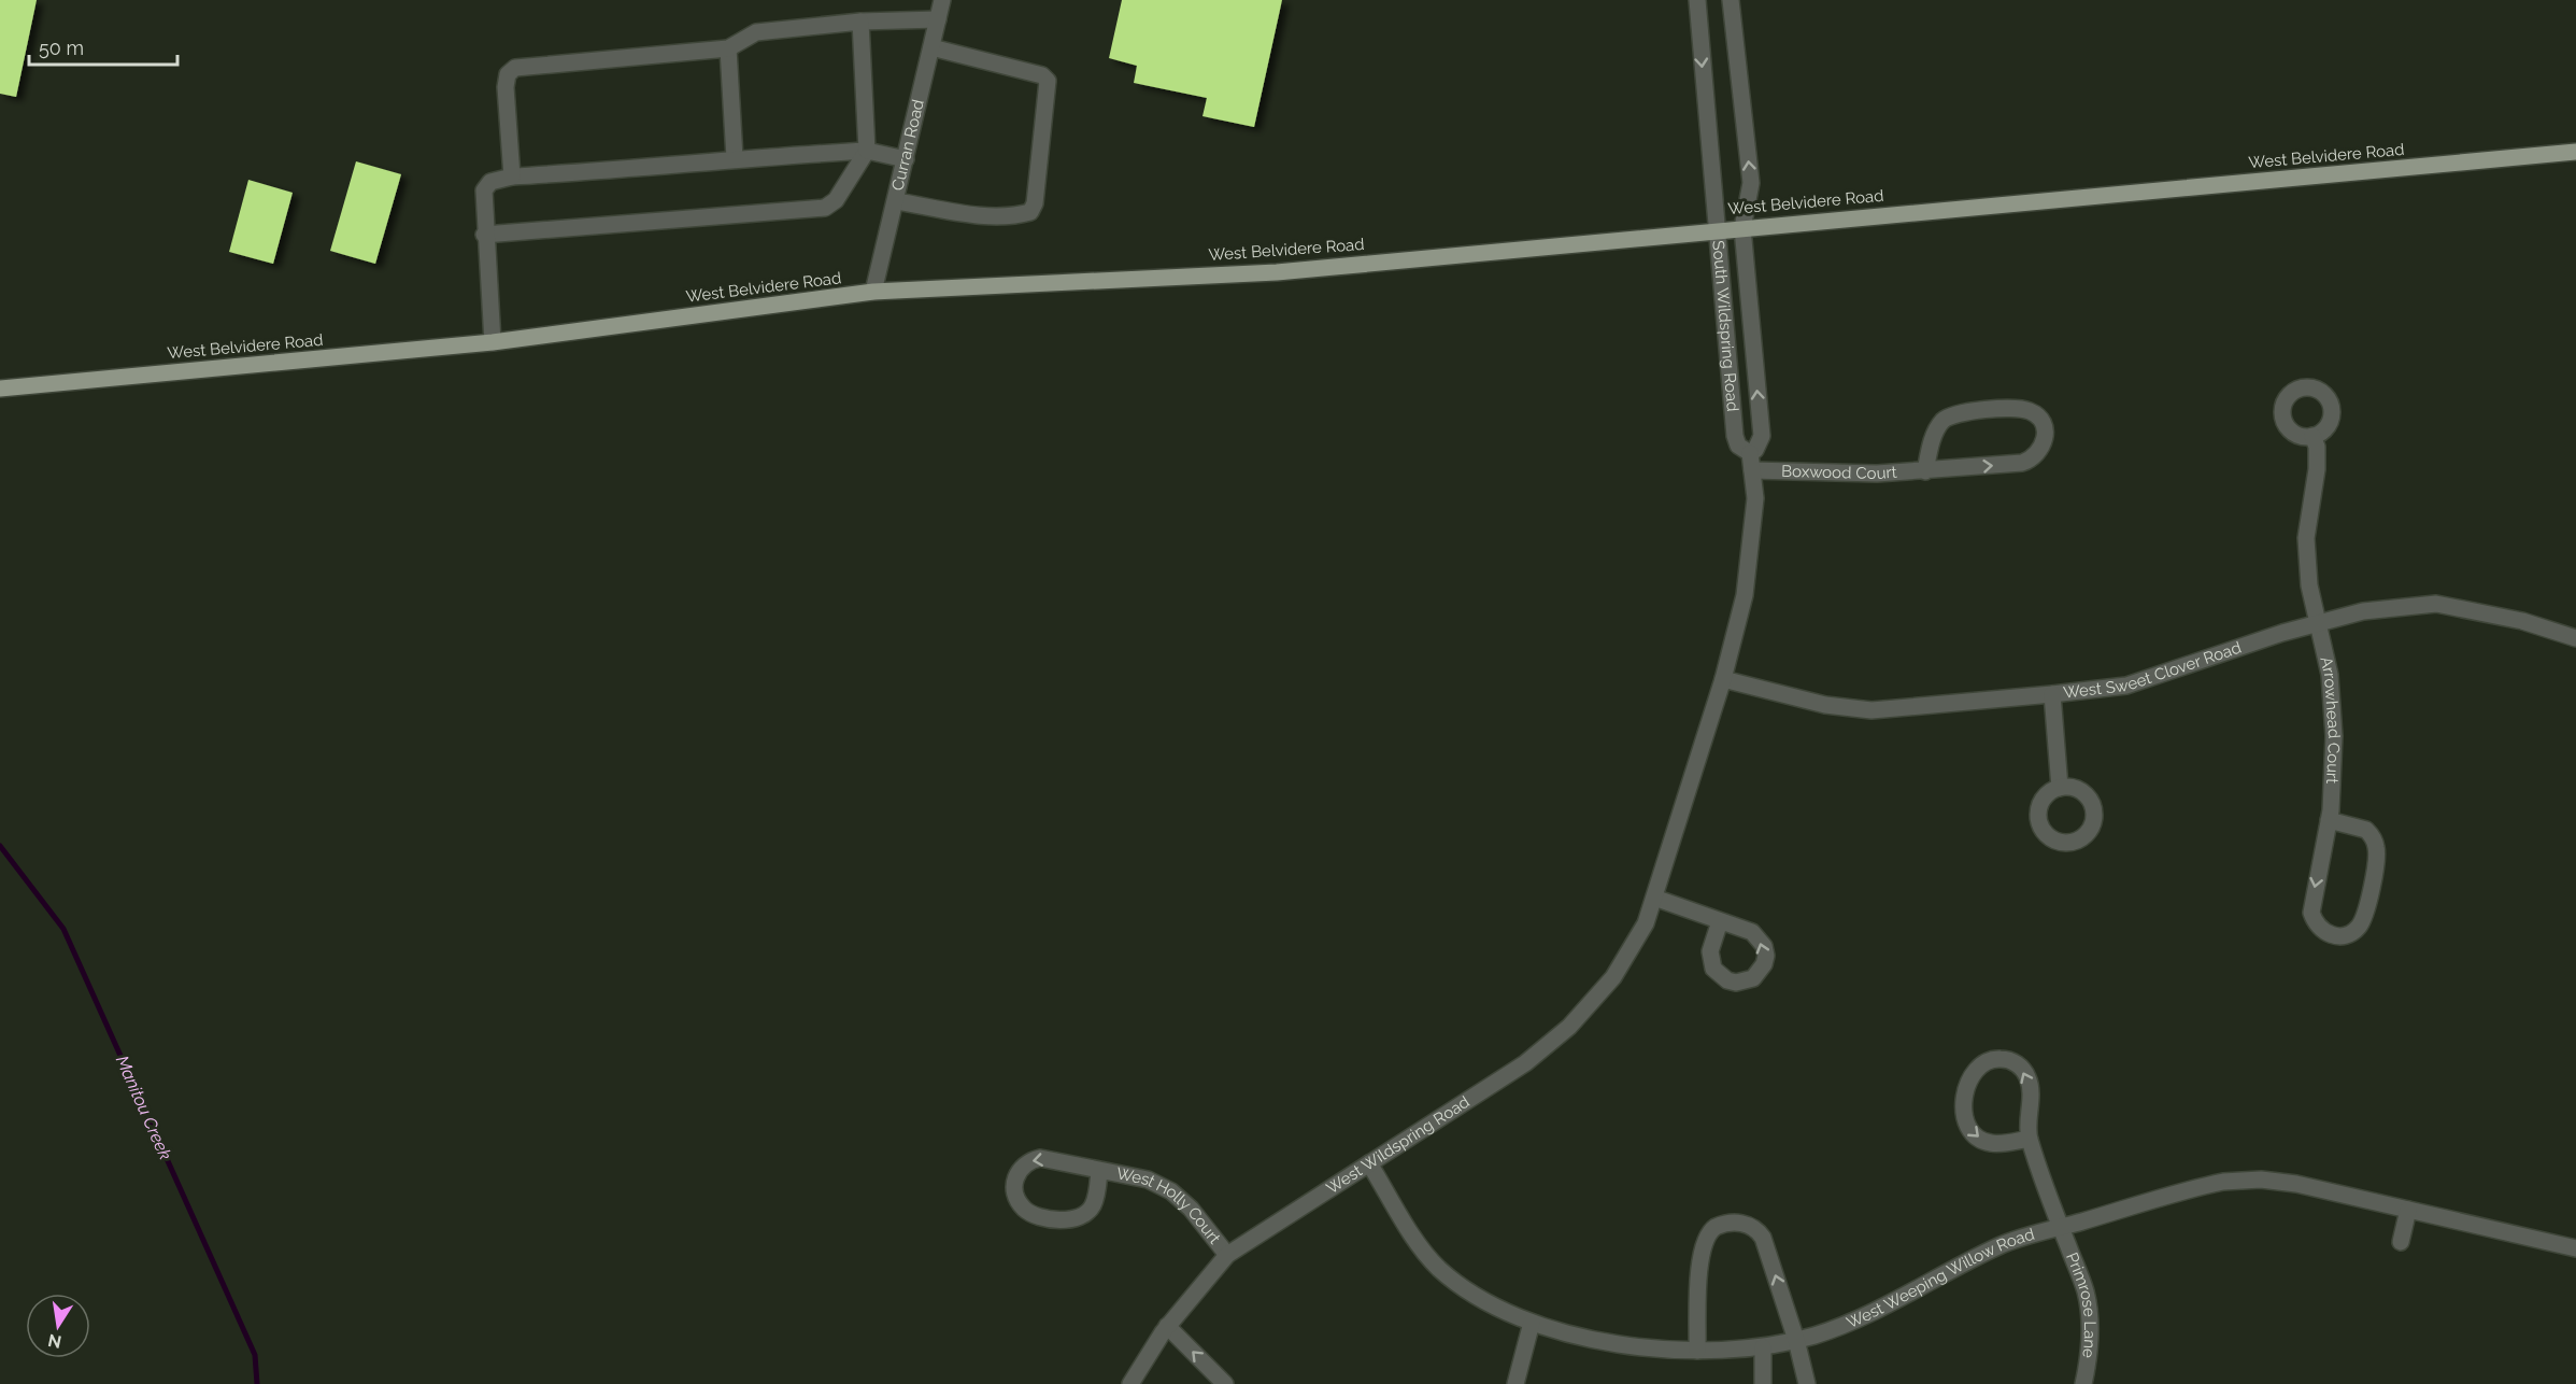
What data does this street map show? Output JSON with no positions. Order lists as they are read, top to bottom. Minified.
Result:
{"streets":{"main road":["West Belvidere Road"],"street":["Curran Road","South Wildspring Road","Boxwood Court","West Sweet Clover Road","Arrowhead Court","West Wildspring Road","West Holly Court","West Weeping Willow Road","Primrose Lane"]},"crossings":[["Curran Road","West Belvidere Road"],["West Belvidere Road","South Wildspring Road"],["South Wildspring Road","Boxwood Court"],["South Wildspring Road","West Sweet Clover Road"],["South Wildspring Road","West Wildspring Road"],["West Sweet Clover Road","Arrowhead Court"],["West Wildspring Road","West Holly Court"],["West Wildspring Road","West Weeping Willow Road"],["West Weeping Willow Road","Primrose Lane"]],"water":["Manitou Creek"],"scale_bar":"50 m","north":"bottom"}
